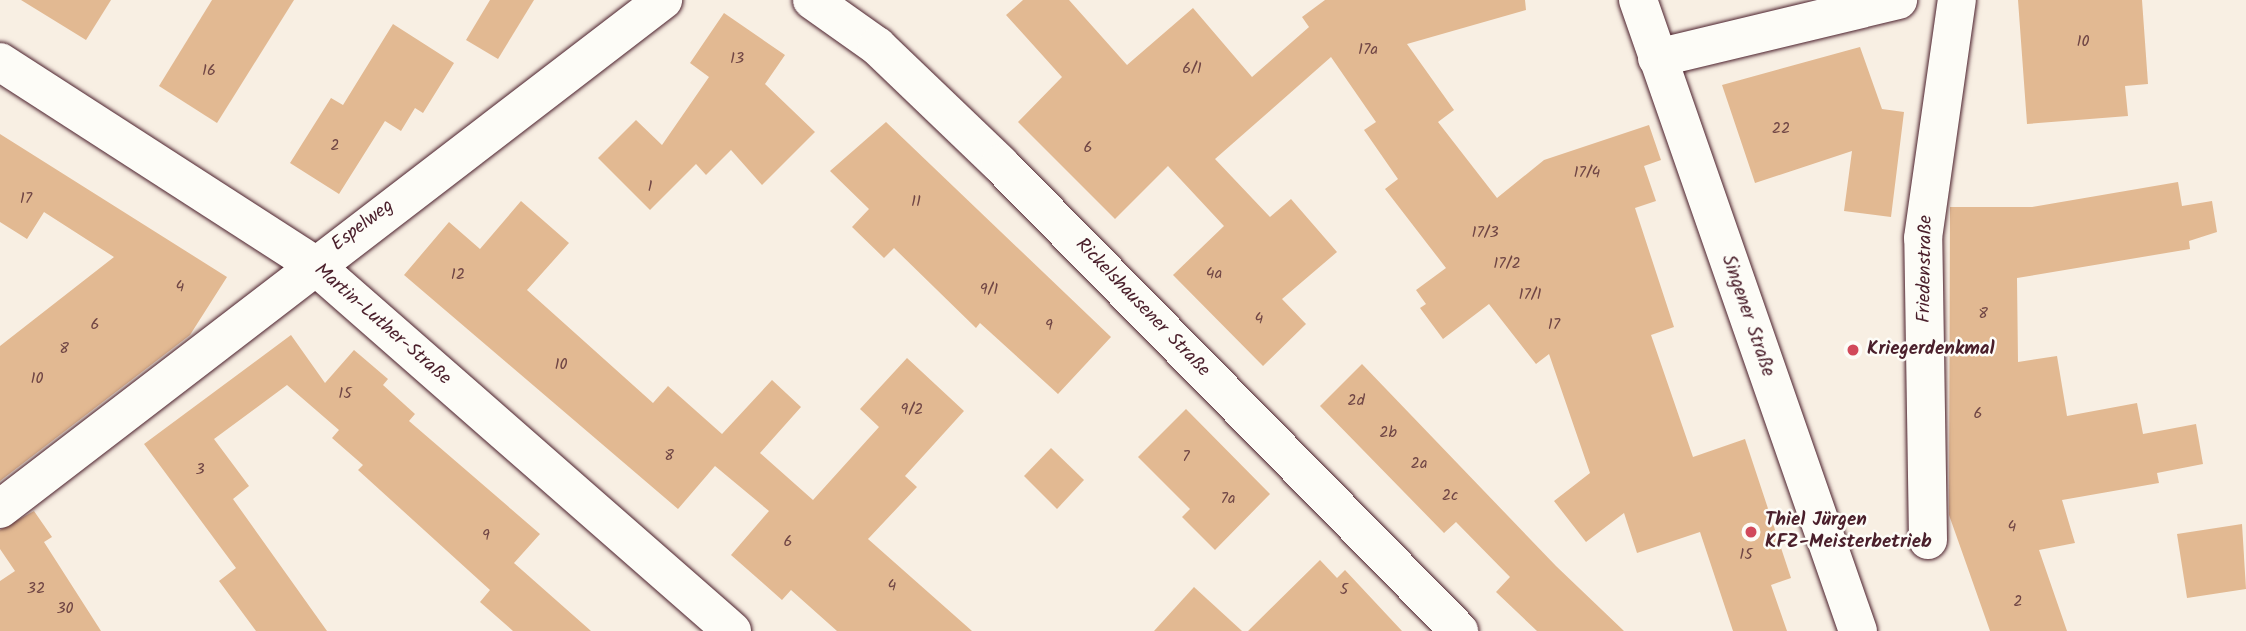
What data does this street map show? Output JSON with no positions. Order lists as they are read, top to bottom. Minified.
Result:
{"streets":{"street":["Espelweg","Friedenstraße","Rickelshausener Straße","Singener Straße","Martin-Luther-Straße"]},"crossings":[["Espelweg","Martin-Luther-Straße"]],"places":["Kriegerdenkmal","Thiel Jürgen KFZ-Meisterbetrieb"],"house_numbers":["10","17a","13","6/1","16","22","2","6","17/4","1","17","11","17/3","17/2","4a","12","4","9/1","17/1","8","4","6","17","9","8","10","10","15","2d","9/2","6","2b","8","7","2a","3","2c","7a","4","9","6","15","4","32","5","2","30"]}
